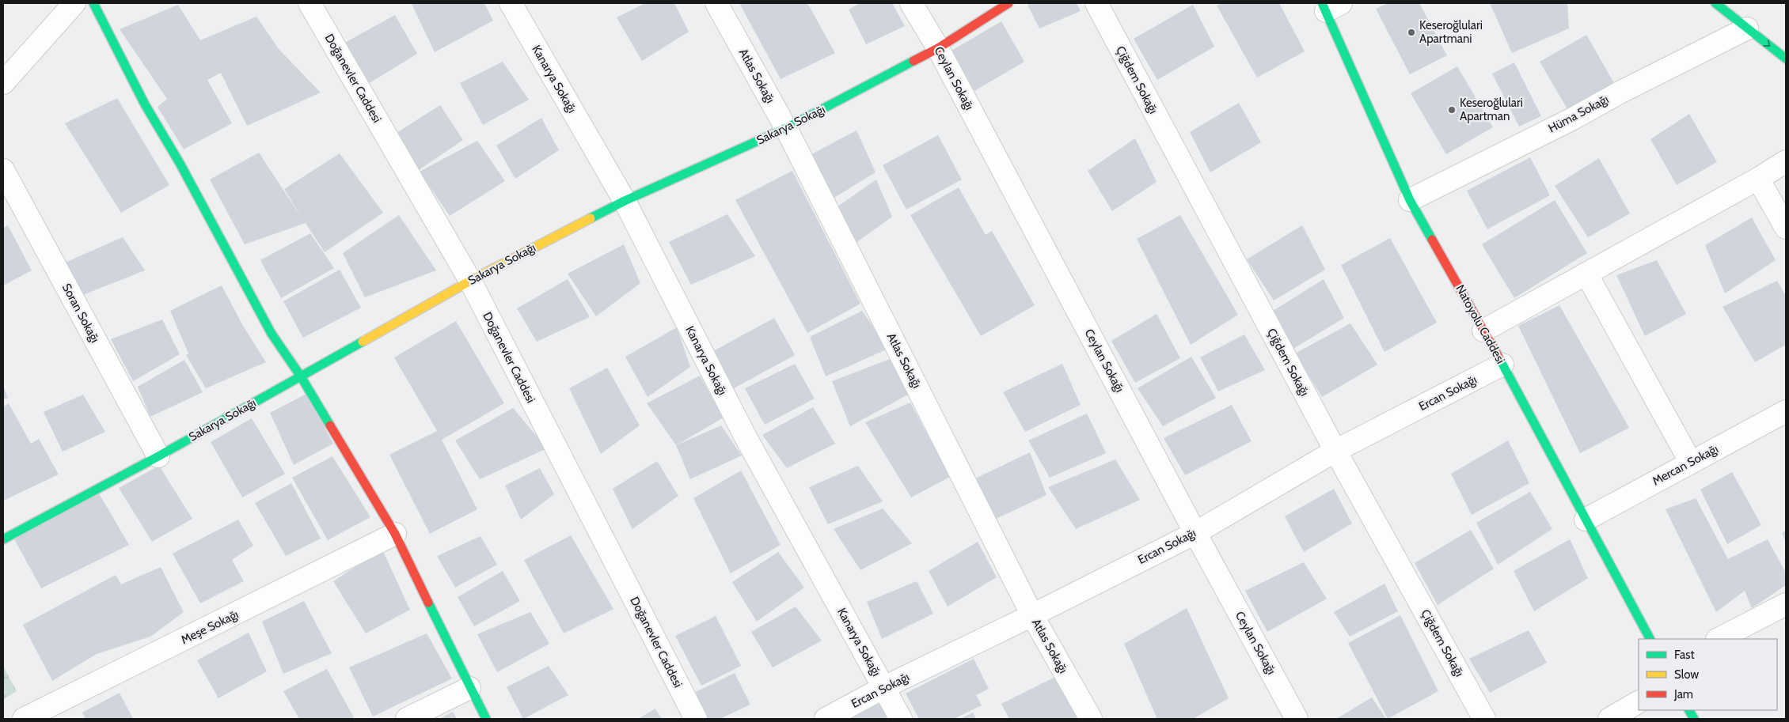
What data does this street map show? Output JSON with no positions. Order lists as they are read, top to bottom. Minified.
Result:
{"streets":{"street":["Atlas Sokağı","Doğanevler Caddesi","Ceylan Sokağı","Kanarya Sokağı","Çiğdem Sokağı","Hüma Sokağı","Sakarya Sokağı","Soran Sokağı","Natoyolu Caddesi","Ercan Sokağı","Mercan Sokağı","Meşe Sokağı"]},"crossings":[["Atlas Sokağı","Sakarya Sokağı"],["Atlas Sokağı","Ercan Sokağı"],["Doğanevler Caddesi","Sakarya Sokağı"],["Ceylan Sokağı","Sakarya Sokağı"],["Ceylan Sokağı","Ercan Sokağı"],["Kanarya Sokağı","Sakarya Sokağı"],["Kanarya Sokağı","Ercan Sokağı"],["Çiğdem Sokağı","Ercan Sokağı"],["Hüma Sokağı","Natoyolu Caddesi"],["Sakarya Sokağı","Soran Sokağı"],["Natoyolu Caddesi","Ercan Sokağı"],["Natoyolu Caddesi","Mercan Sokağı"]],"places":["Keseroğlulari Apartmani","Keseroğlulari Apartman"],"legend":["Fast","Slow","Jam"]}
